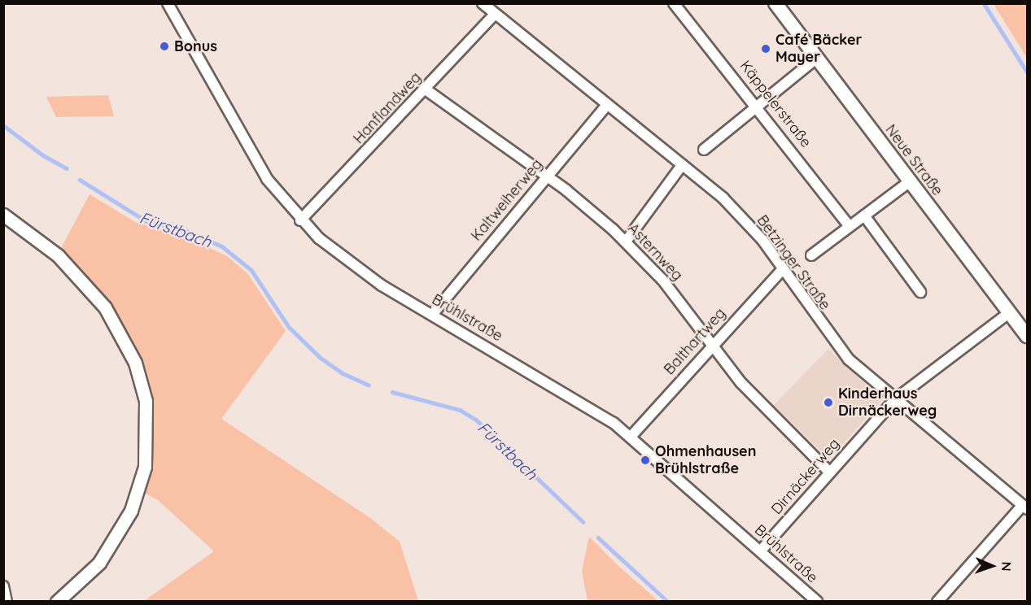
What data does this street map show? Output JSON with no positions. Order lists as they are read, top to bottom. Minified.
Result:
{"streets":{"main road":["Neue Straße"],"street":["Käppelerstraße","Hanflandweg","Kaltweiherweg","Asternweg","Betzinger Straße","Brühlstraße","Balthartweg","Dirnäckerweg"]},"crossings":[["Hanflandweg","Asternweg"],["Hanflandweg","Betzinger Straße"],["Hanflandweg","Brühlstraße"],["Neue Straße","Dirnäckerweg"],["Kaltweiherweg","Asternweg"],["Kaltweiherweg","Betzinger Straße"],["Kaltweiherweg","Brühlstraße"],["Asternweg","Balthartweg"],["Asternweg","Dirnäckerweg"],["Betzinger Straße","Balthartweg"],["Betzinger Straße","Dirnäckerweg"],["Brühlstraße","Balthartweg"],["Brühlstraße","Dirnäckerweg"]],"water":["Fürstbach"],"places":["Bonus","Café Bäcker Mayer","Kinderhaus Dirnäckerweg","Ohmenhausen Brühlstraße"],"north":"right"}
